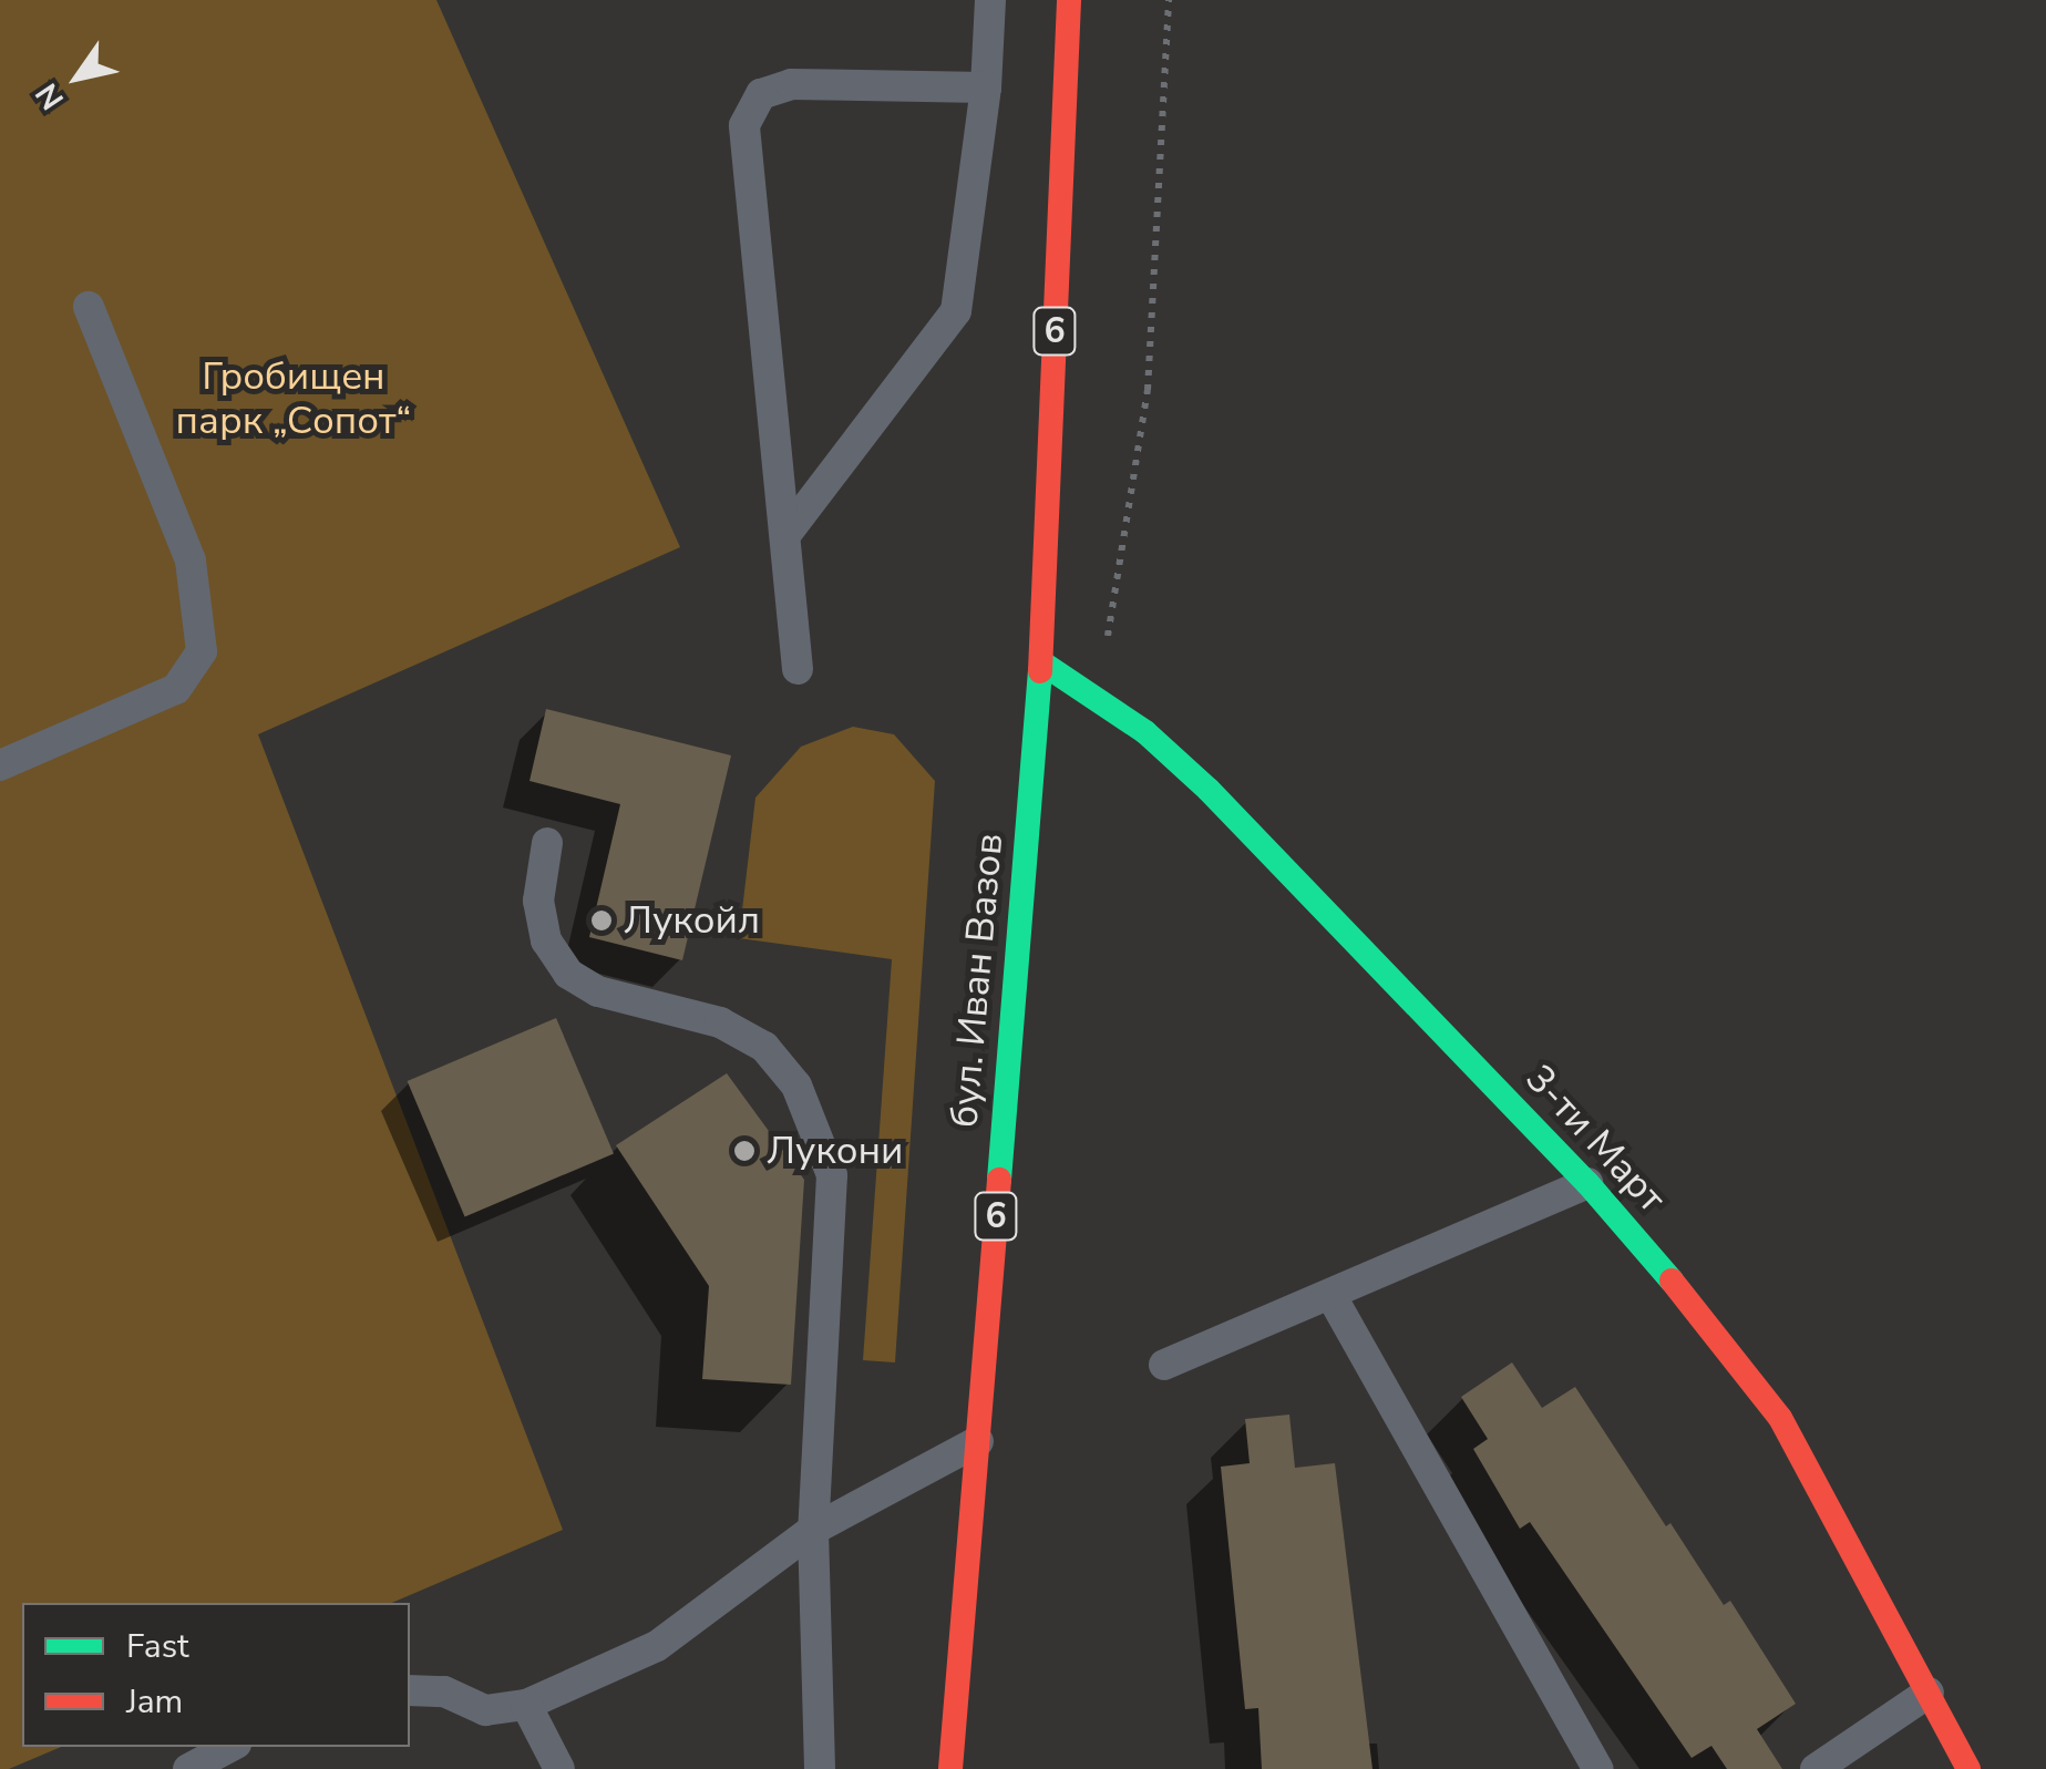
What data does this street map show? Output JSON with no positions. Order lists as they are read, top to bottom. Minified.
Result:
{"streets":{"main road":["6","бул. Иван Вазов","3-ти Март"]},"crossings":[["6","бул. Иван Вазов"],["6","3-ти Март"],["бул. Иван Вазов","3-ти Март"]],"parks":["Гробищен парк „Сопот“"],"places":["Лукойл","Лукони"],"legend":["Fast","Jam"],"north":"bottom left"}
